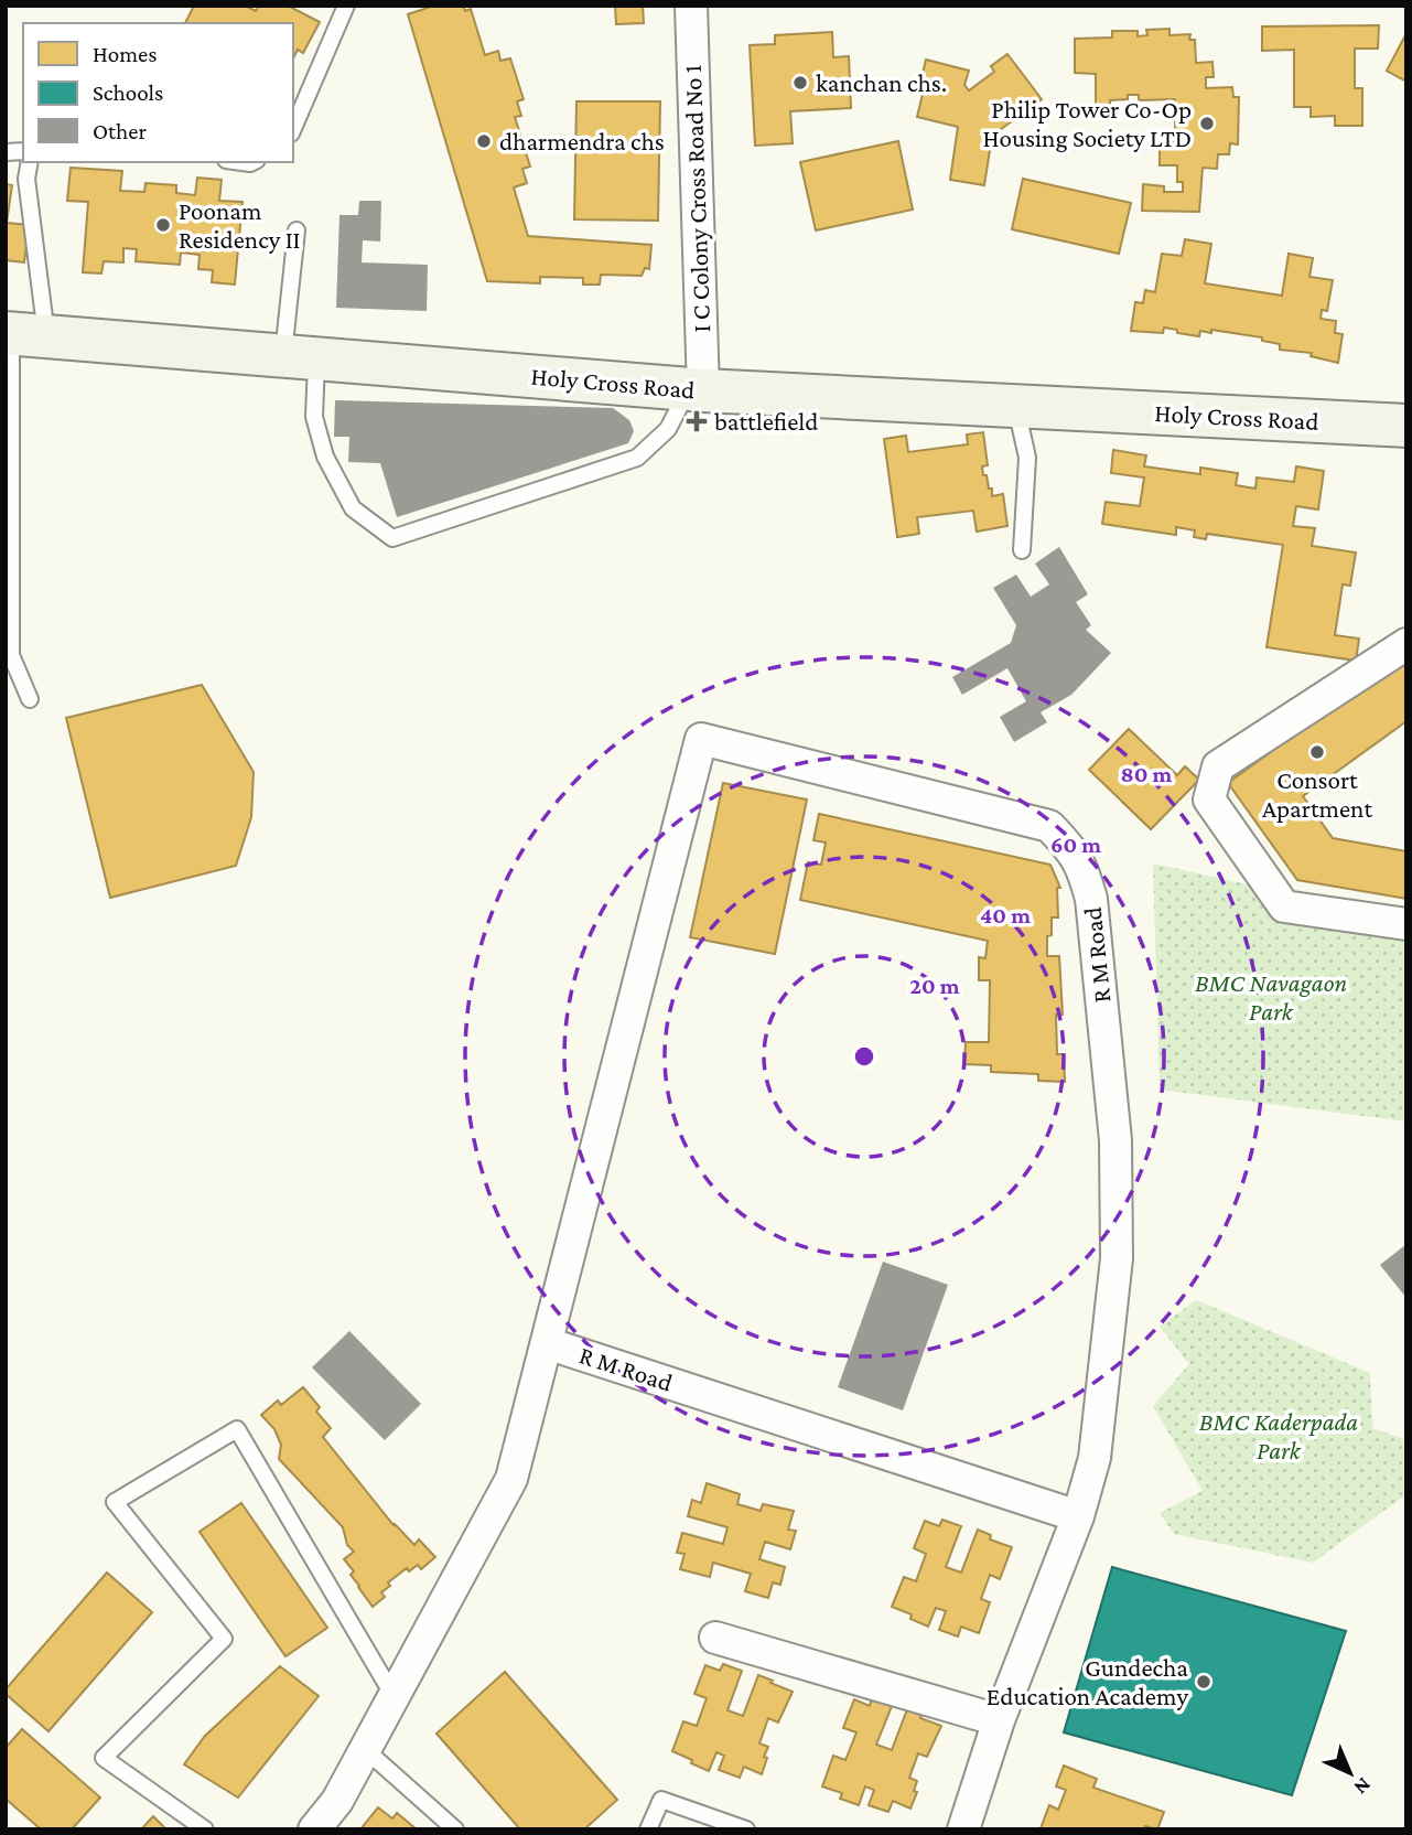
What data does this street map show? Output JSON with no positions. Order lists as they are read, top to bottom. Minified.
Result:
{"streets":{"street":["I C Colony Cross Road No 1","Holy Cross Road","R M Road"]},"crossings":[["I C Colony Cross Road No 1","Holy Cross Road"]],"parks":["BMC Navagaon Park","BMC Kaderpada Park"],"places":{"other":["kanchan chs.","Philip Tower Co-Op Housing Society LTD","dharmendra chs","Poonam Residency II","Consort Apartment","Gundecha Education Academy"],"health":["battlefield"]},"legend":["Homes","Schools","Other"],"north":"bottom right","rings":["80 m","60 m","40 m","20 m"]}
